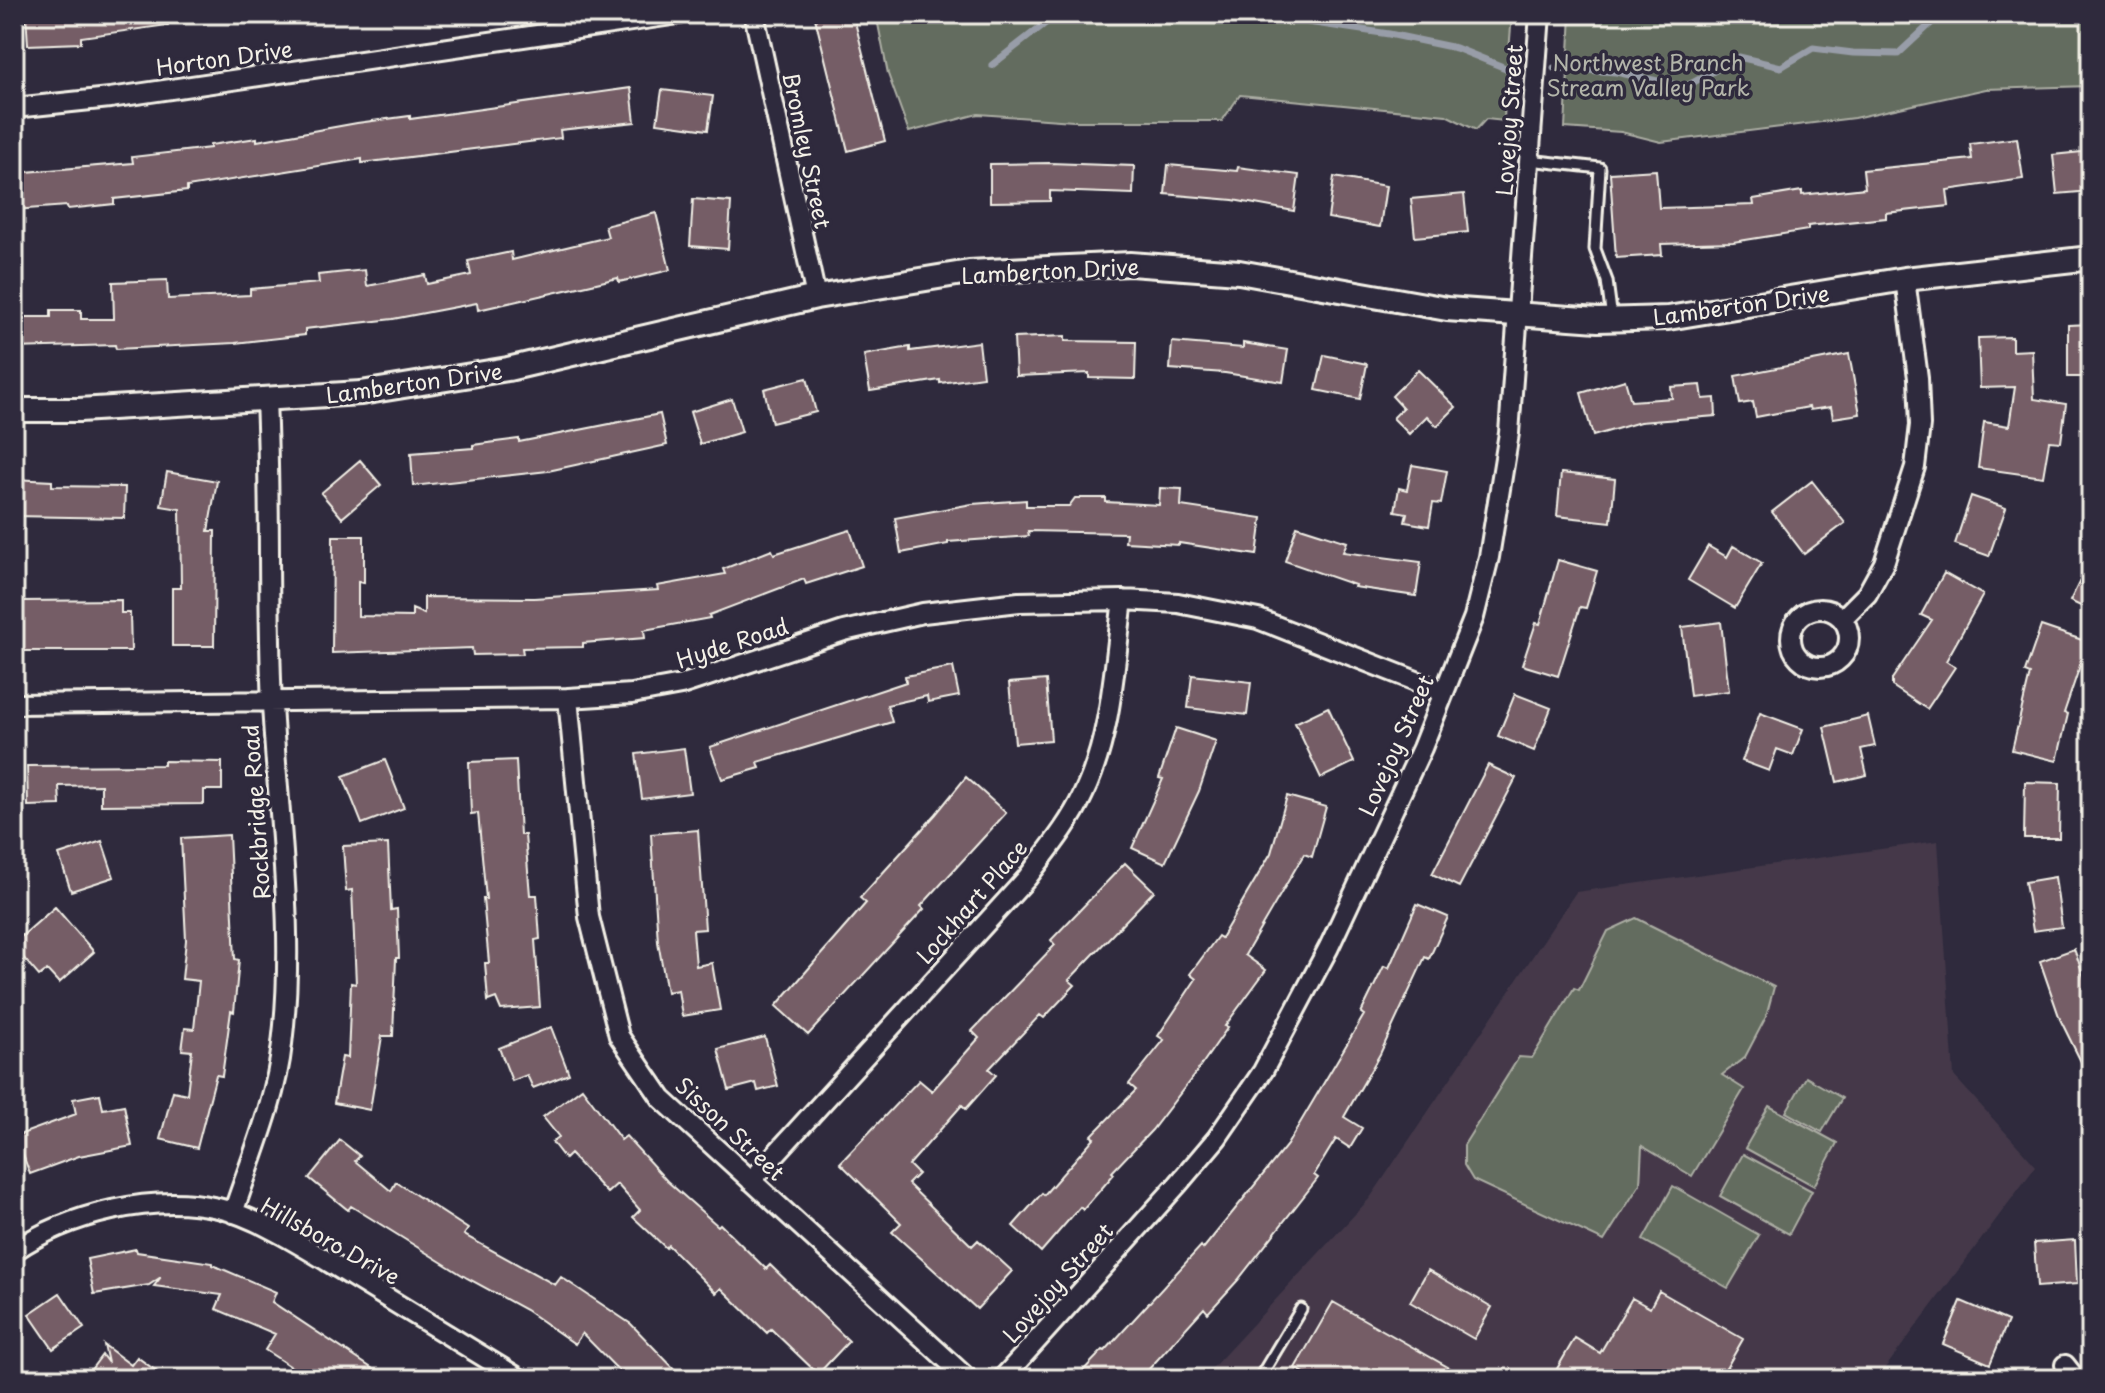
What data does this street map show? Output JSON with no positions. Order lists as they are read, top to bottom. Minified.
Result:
{"streets":{"street":["Horton Drive","Lovejoy Street","Bromley Street","Lamberton Drive","Hyde Road","Rockbridge Road","Lockhart Place","Sisson Street","Hillsboro Drive"]},"crossings":[["Lovejoy Street","Lamberton Drive"],["Lovejoy Street","Hyde Road"],["Bromley Street","Lamberton Drive"],["Lamberton Drive","Rockbridge Road"],["Hyde Road","Rockbridge Road"],["Hyde Road","Lockhart Place"],["Hyde Road","Sisson Street"],["Rockbridge Road","Hillsboro Drive"],["Lockhart Place","Sisson Street"]],"parks":["Northwest Branch Stream Valley Park"]}
